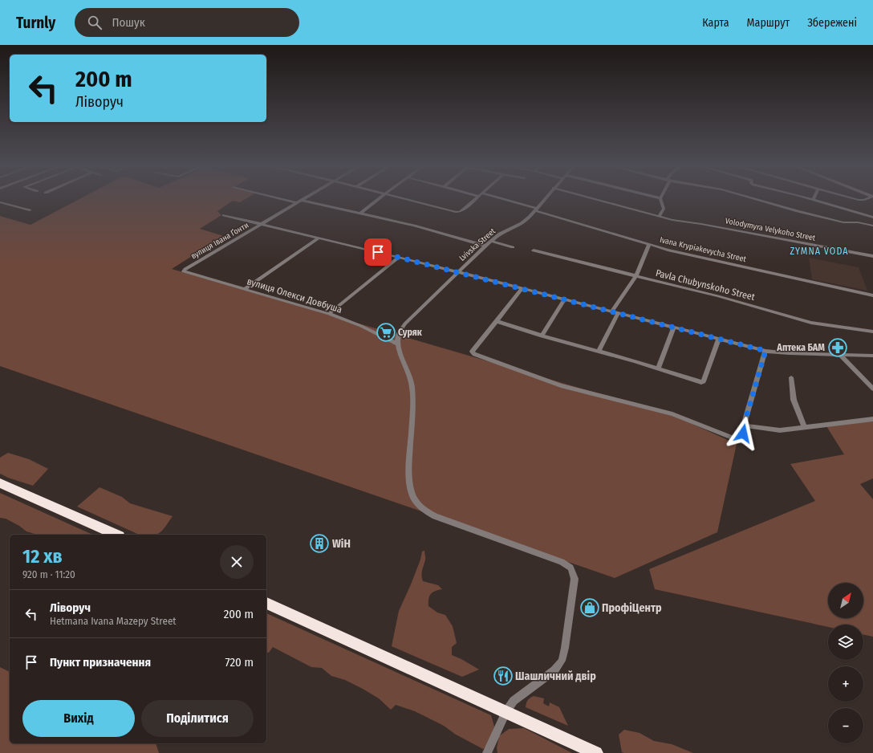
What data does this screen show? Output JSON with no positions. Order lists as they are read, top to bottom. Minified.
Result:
{"streets":{"street":["Volodymyra Velykoho Street","вулиця Івана Ґонти","Lvivska Street","Ivana Krypiakevycha Street","Pavla Chubynskoho Street","вулиця Олекси Довбуша"]},"crossings":[["вулиця Івана Ґонти","вулиця Олекси Довбуша"],["Lvivska Street","Ivana Krypiakevycha Street"],["Lvivska Street","вулиця Олекси Довбуша"]],"districts":["ZYMNA VODA"],"places":{"supermarket":["Суряк"],"pharmacy":["Аптека БАМ"],"building":["WiH"],"shop":["ПрофіЦентр"],"restaurant":["Шашличний двір"]},"north":"top right","page":{"header":"Turnly","search":"Пошук","nav":["Карта","Маршрут","Збережені"],"turn":["200 m","Ліворуч"],"heading":["12 хв","920 m · 11:20"],"map_buttons":["+","−"],"list":[{"name":"Ліворуч","note":"Hetmana Ivana Mazepy Street","value":"200 m"},{"name":"Пункт призначення","value":"720 m"}],"buttons":["Вихід","Поділитися"]}}
